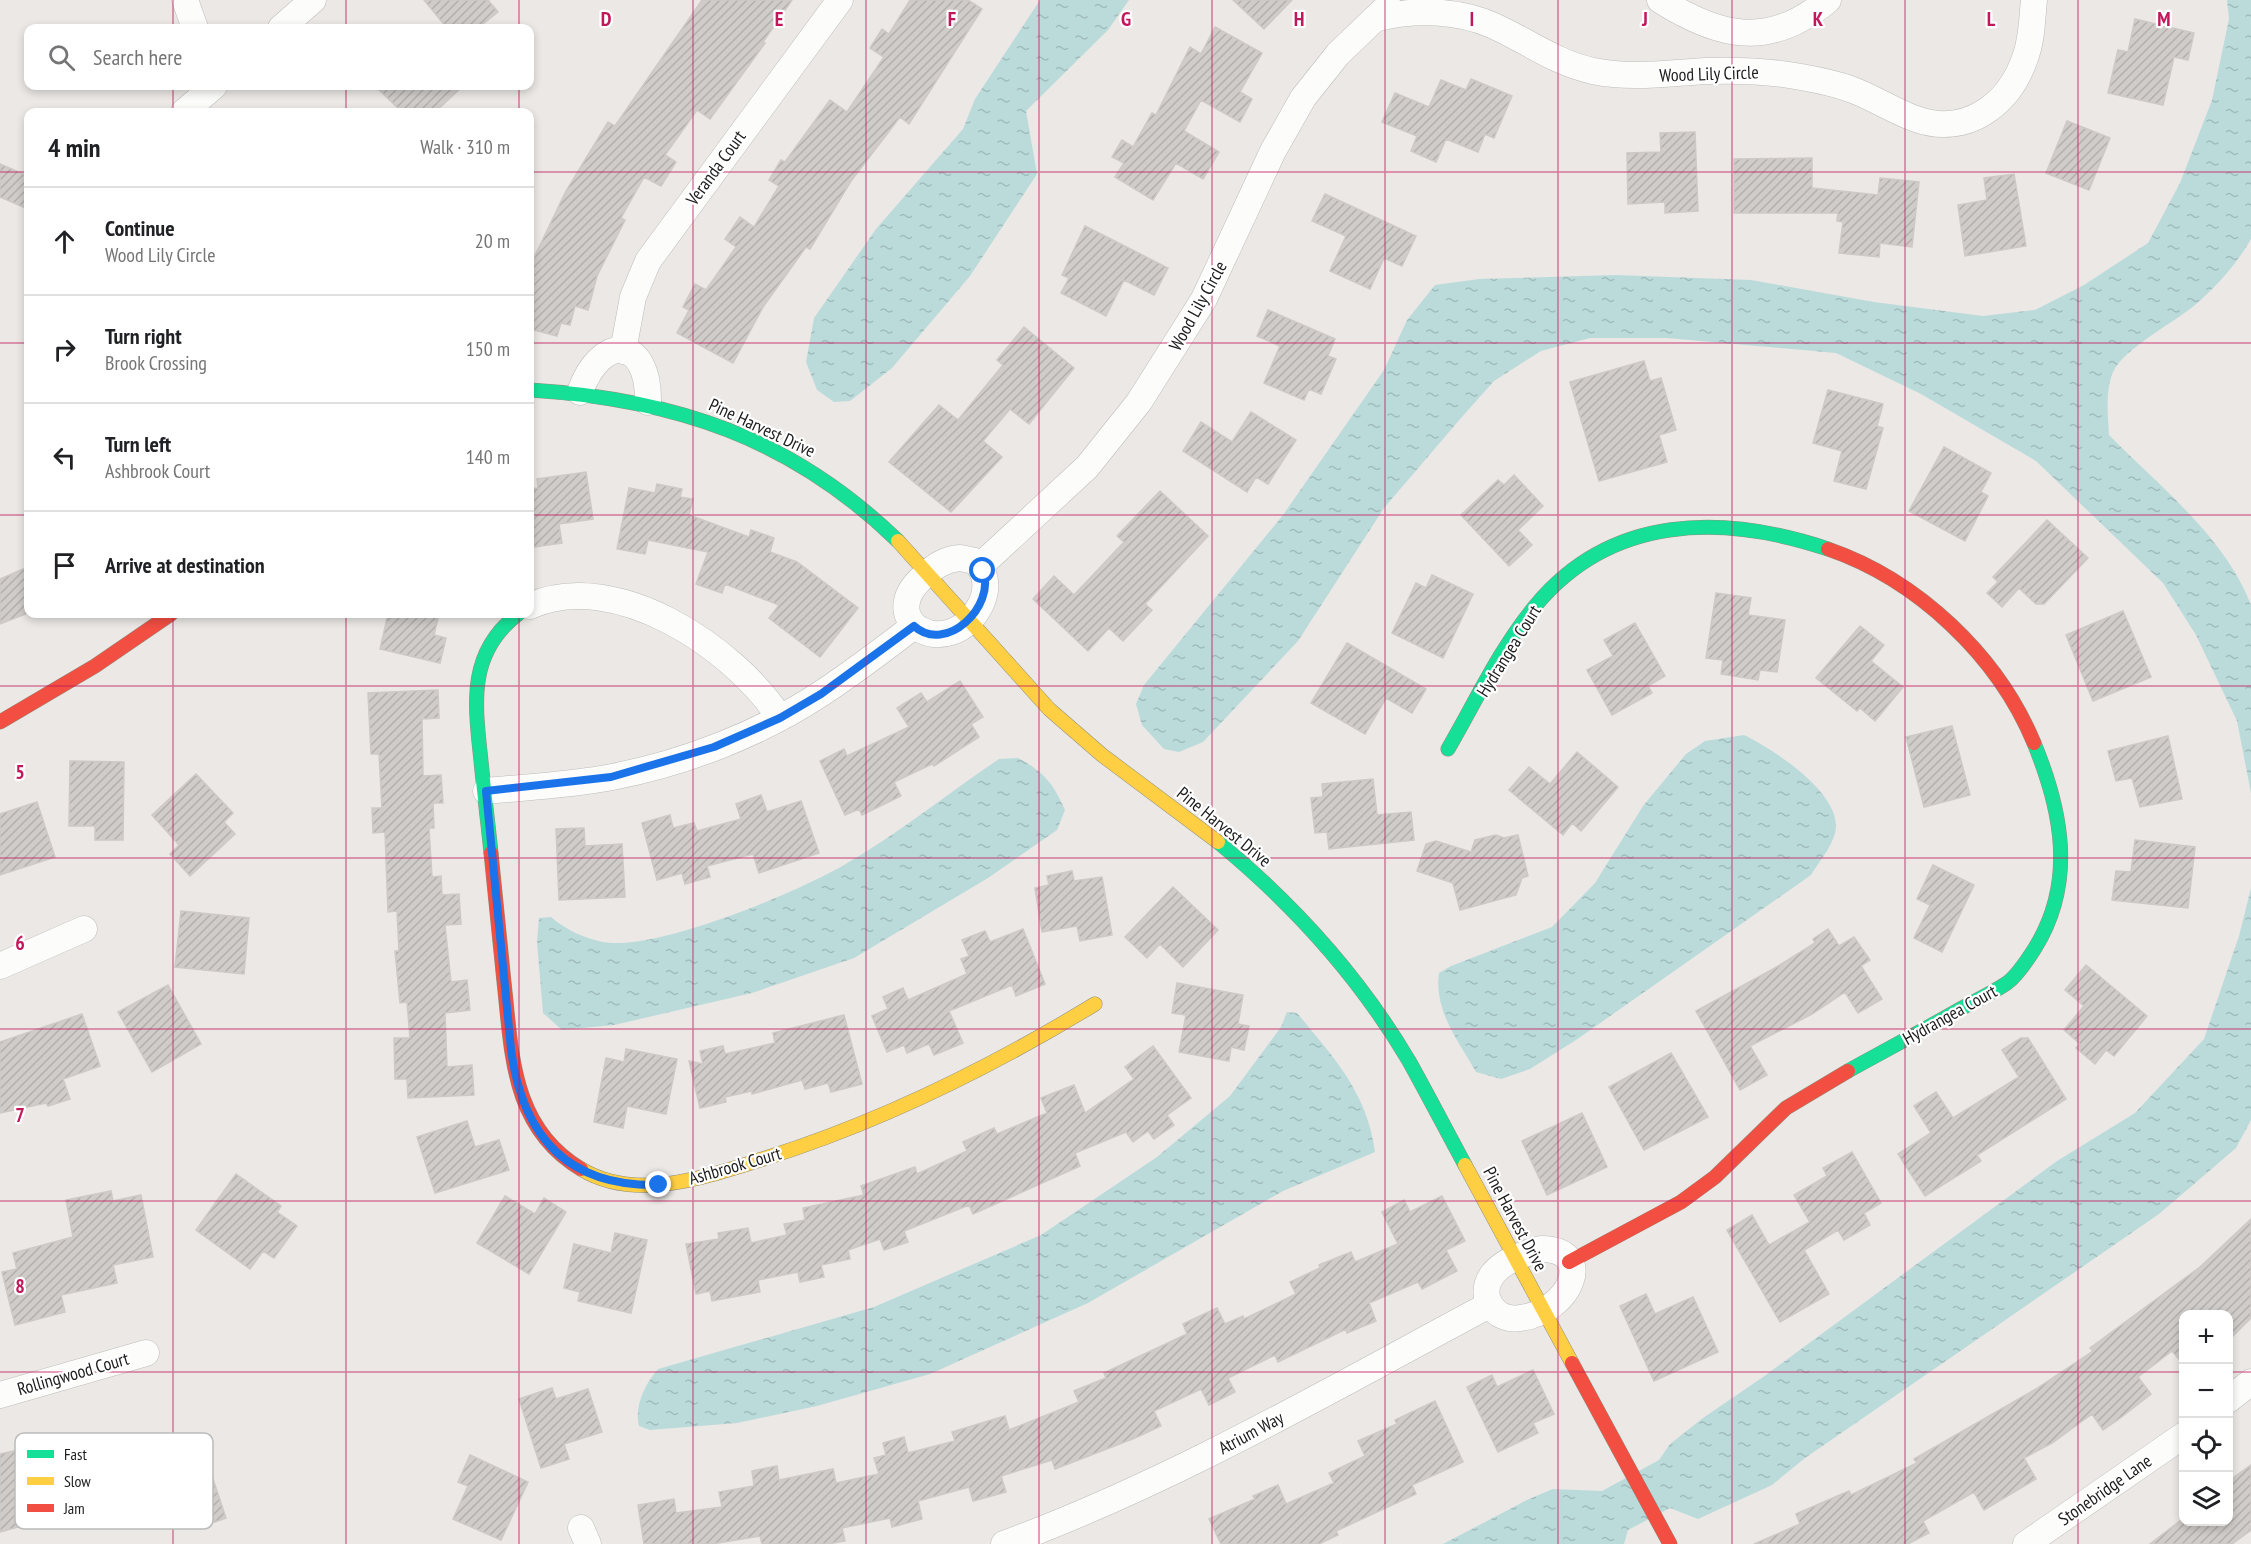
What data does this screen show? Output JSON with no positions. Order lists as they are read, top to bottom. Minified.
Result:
{"streets":{"street":["Wood Lily Circle","Veranda Court","Pine Harvest Drive","Hydrangea Court","Ashbrook Court","Rollingwood Court","Atrium Way","Stonebridge Lane"]},"legend":["Fast","Slow","Jam"],"page":{"search":"Search here","heading":["4 min","Walk · 310 m"],"list":[["Continue","Wood Lily Circle","20 m"],["Turn right","Brook Crossing","150 m"],["Turn left","Ashbrook Court","140 m"],"Arrive at destination"],"map_buttons":["+","−"]},"grid":{"columns":["D","E","F","G","H","I","J","K","L","M"],"rows":["5","6","7","8"]}}
